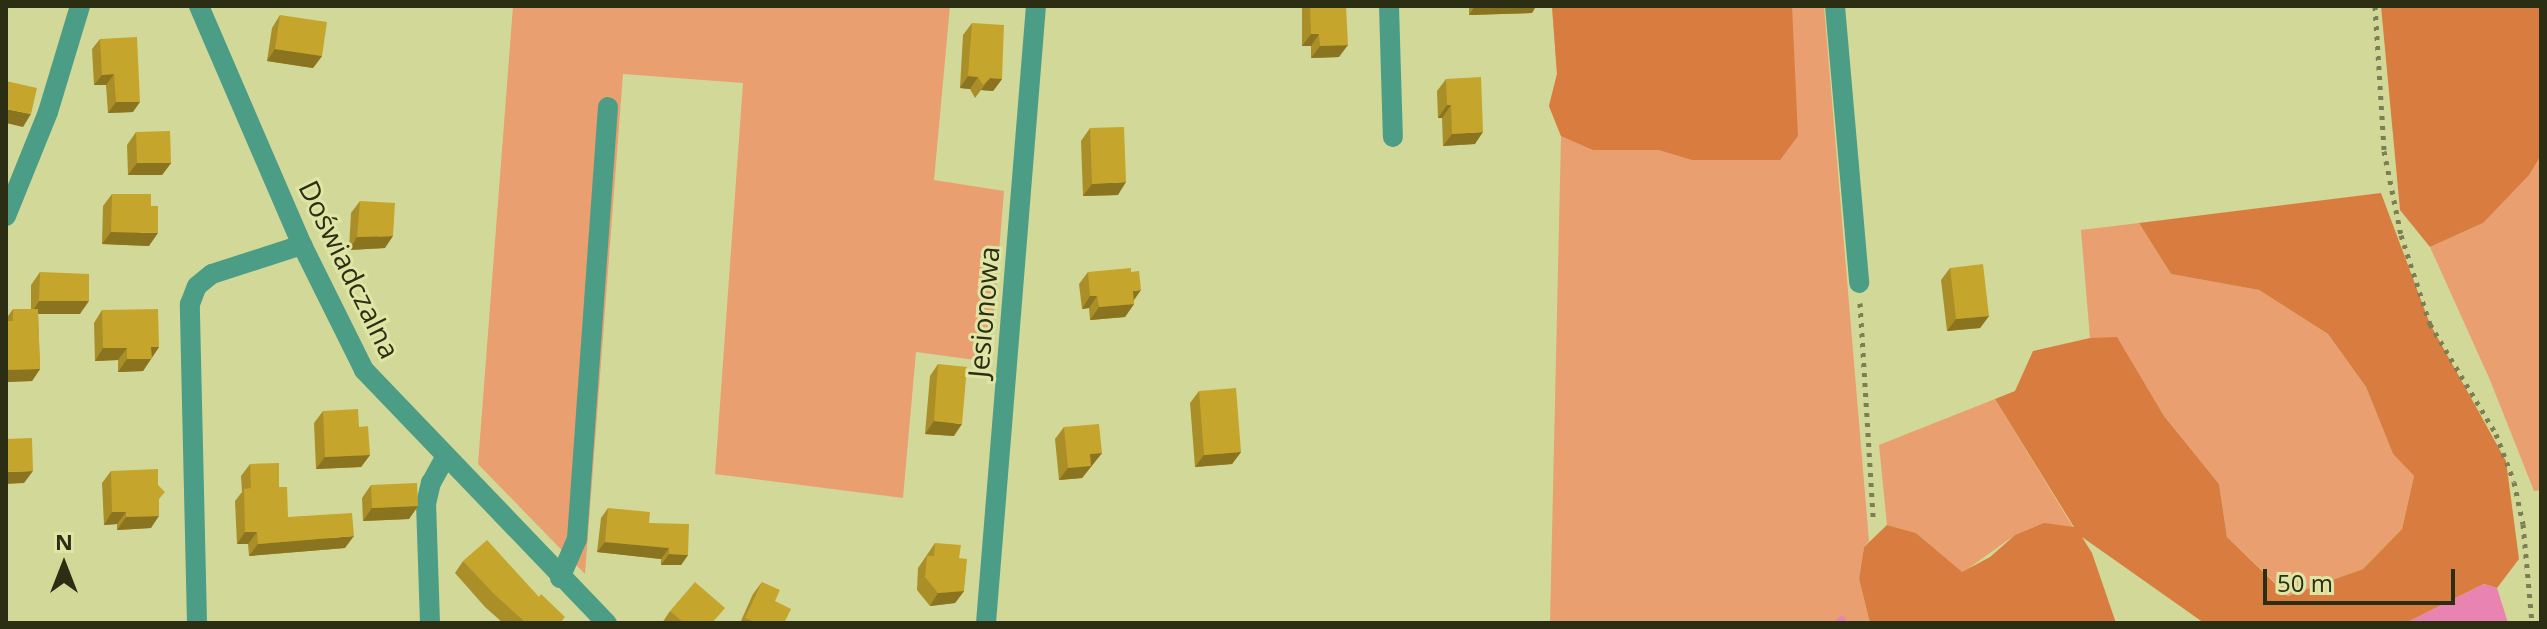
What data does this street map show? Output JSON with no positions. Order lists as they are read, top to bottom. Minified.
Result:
{"streets":{"street":["Doświadczalna","Jesionowa"]},"scale_bar":"50 m","north":"top"}
